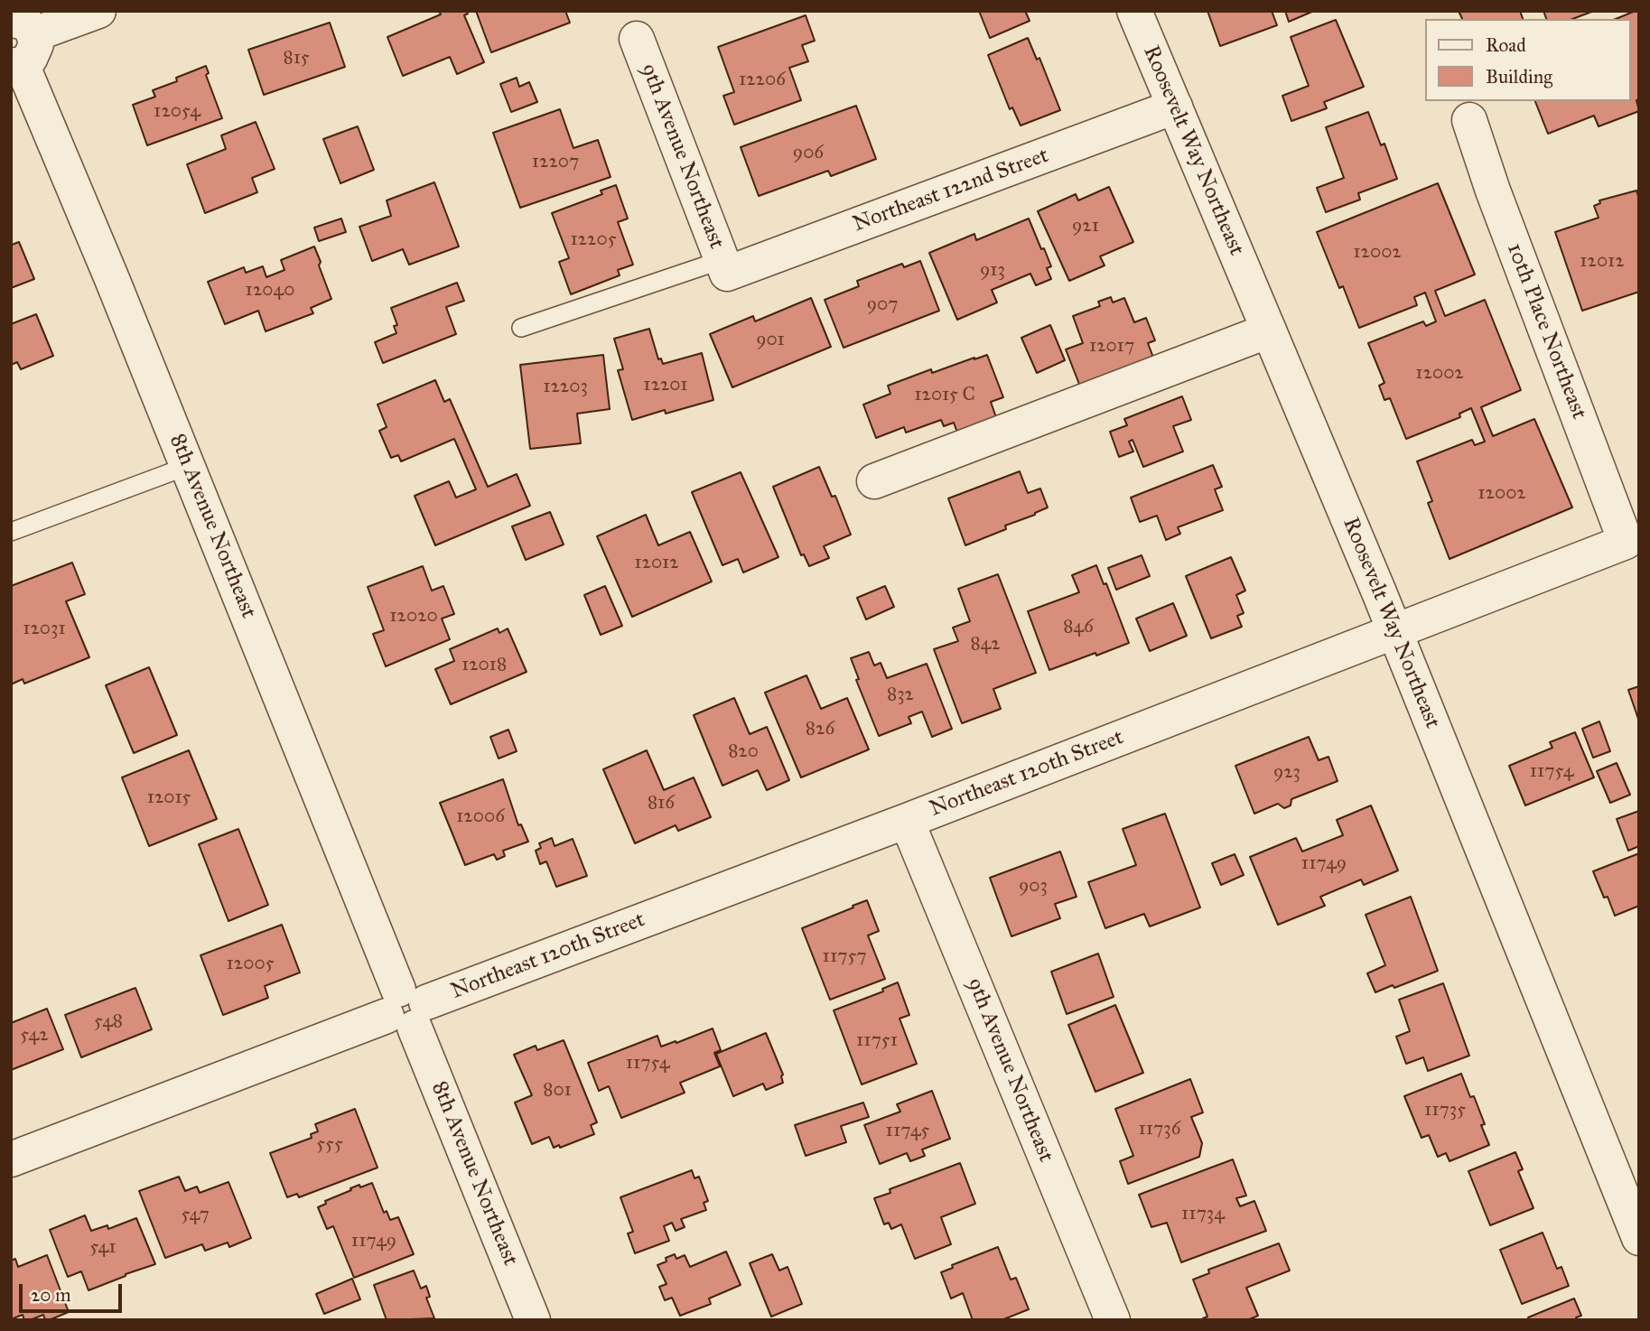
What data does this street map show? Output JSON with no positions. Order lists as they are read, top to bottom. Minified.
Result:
{"streets":{"street":["Roosevelt Way Northeast","9th Avenue Northeast","Northeast 122nd Street","10th Place Northeast","8th Avenue Northeast","Northeast 120th Street"]},"crossings":[["Roosevelt Way Northeast","Northeast 122nd Street"],["Roosevelt Way Northeast","Northeast 120th Street"],["9th Avenue Northeast","Northeast 122nd Street"],["9th Avenue Northeast","Northeast 120th Street"],["10th Place Northeast","Northeast 120th Street"],["8th Avenue Northeast","Northeast 120th Street"]],"house_numbers":["815","12206","12054","906","12207","921","12205","12002","12012","913","12040","907","901","12017","12002","12201","12203","12015 C","12002","12012","12020","846","12031","842","12018","832","826","820","11754","923","12015","816","12006","11749","903","11757","12005","548","542","11751","11754","801","11735","11736","11745","555","11734","547","11749","541"],"legend":["Road","Building"],"scale_bar":"20 m"}
